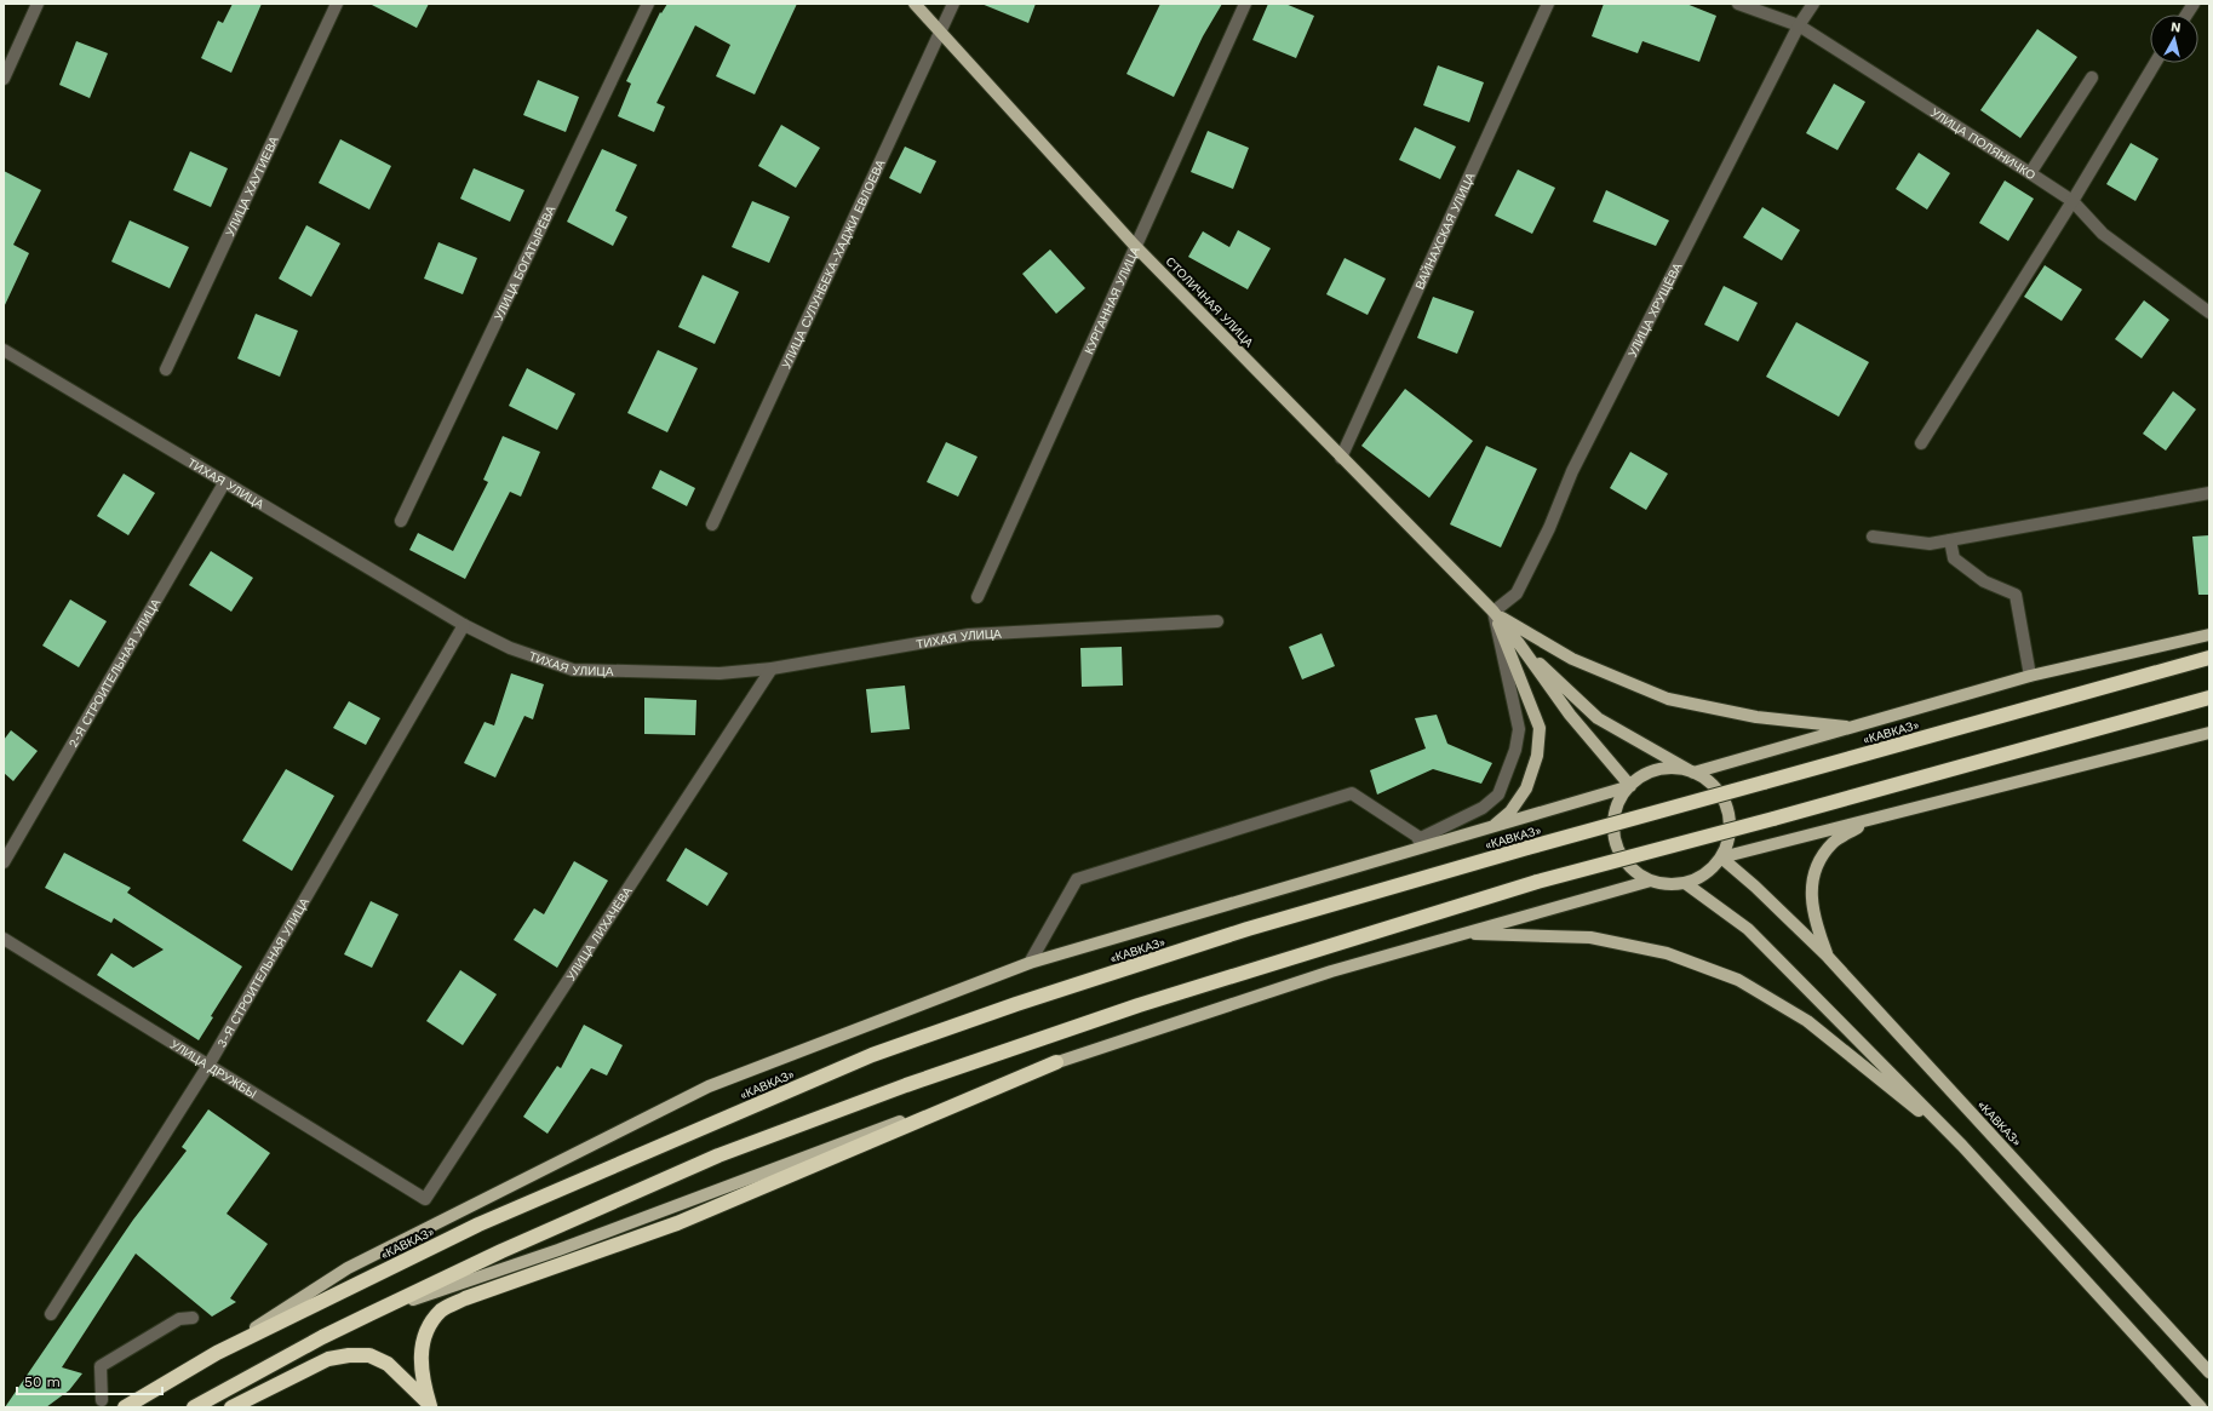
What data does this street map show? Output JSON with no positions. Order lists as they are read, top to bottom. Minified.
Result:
{"streets":{"highway":["«КАВКАЗ»"],"main road":["СТОЛИЧНАЯ УЛИЦА"],"street":["УЛИЦА ПОЛЯНИЧКО","УЛИЦА ХАУТИЕВА","ВАЙНАХСКАЯ УЛИЦА","УЛИЦА БОГАТЫРЁВА","УЛИЦА СУЛУНБЕКА-ХАДЖИ ЕВЛОЕВА","КУРГАННАЯ УЛИЦА","УЛИЦА ХРУЩЁВА","ТИХАЯ УЛИЦА","2-Я СТРОИТЕЛЬНАЯ УЛИЦА","УЛИЦА ЛИХАЧЁВА","3-Я СТРОИТЕЛЬНАЯ УЛИЦА","УЛИЦА ДРУЖБЫ"]},"crossings":[["УЛИЦА ПОЛЯНИЧКО","УЛИЦА ХРУЩЁВА"],["ВАЙНАХСКАЯ УЛИЦА","СТОЛИЧНАЯ УЛИЦА"],["УЛИЦА СУЛУНБЕКА-ХАДЖИ ЕВЛОЕВА","СТОЛИЧНАЯ УЛИЦА"],["КУРГАННАЯ УЛИЦА","СТОЛИЧНАЯ УЛИЦА"],["СТОЛИЧНАЯ УЛИЦА","УЛИЦА ХРУЩЁВА"],["ТИХАЯ УЛИЦА","2-Я СТРОИТЕЛЬНАЯ УЛИЦА"],["ТИХАЯ УЛИЦА","УЛИЦА ЛИХАЧЁВА"],["ТИХАЯ УЛИЦА","3-Я СТРОИТЕЛЬНАЯ УЛИЦА"],["УЛИЦА ЛИХАЧЁВА","УЛИЦА ДРУЖБЫ"],["3-Я СТРОИТЕЛЬНАЯ УЛИЦА","УЛИЦА ДРУЖБЫ"]],"scale_bar":"50 m","north":"top"}
